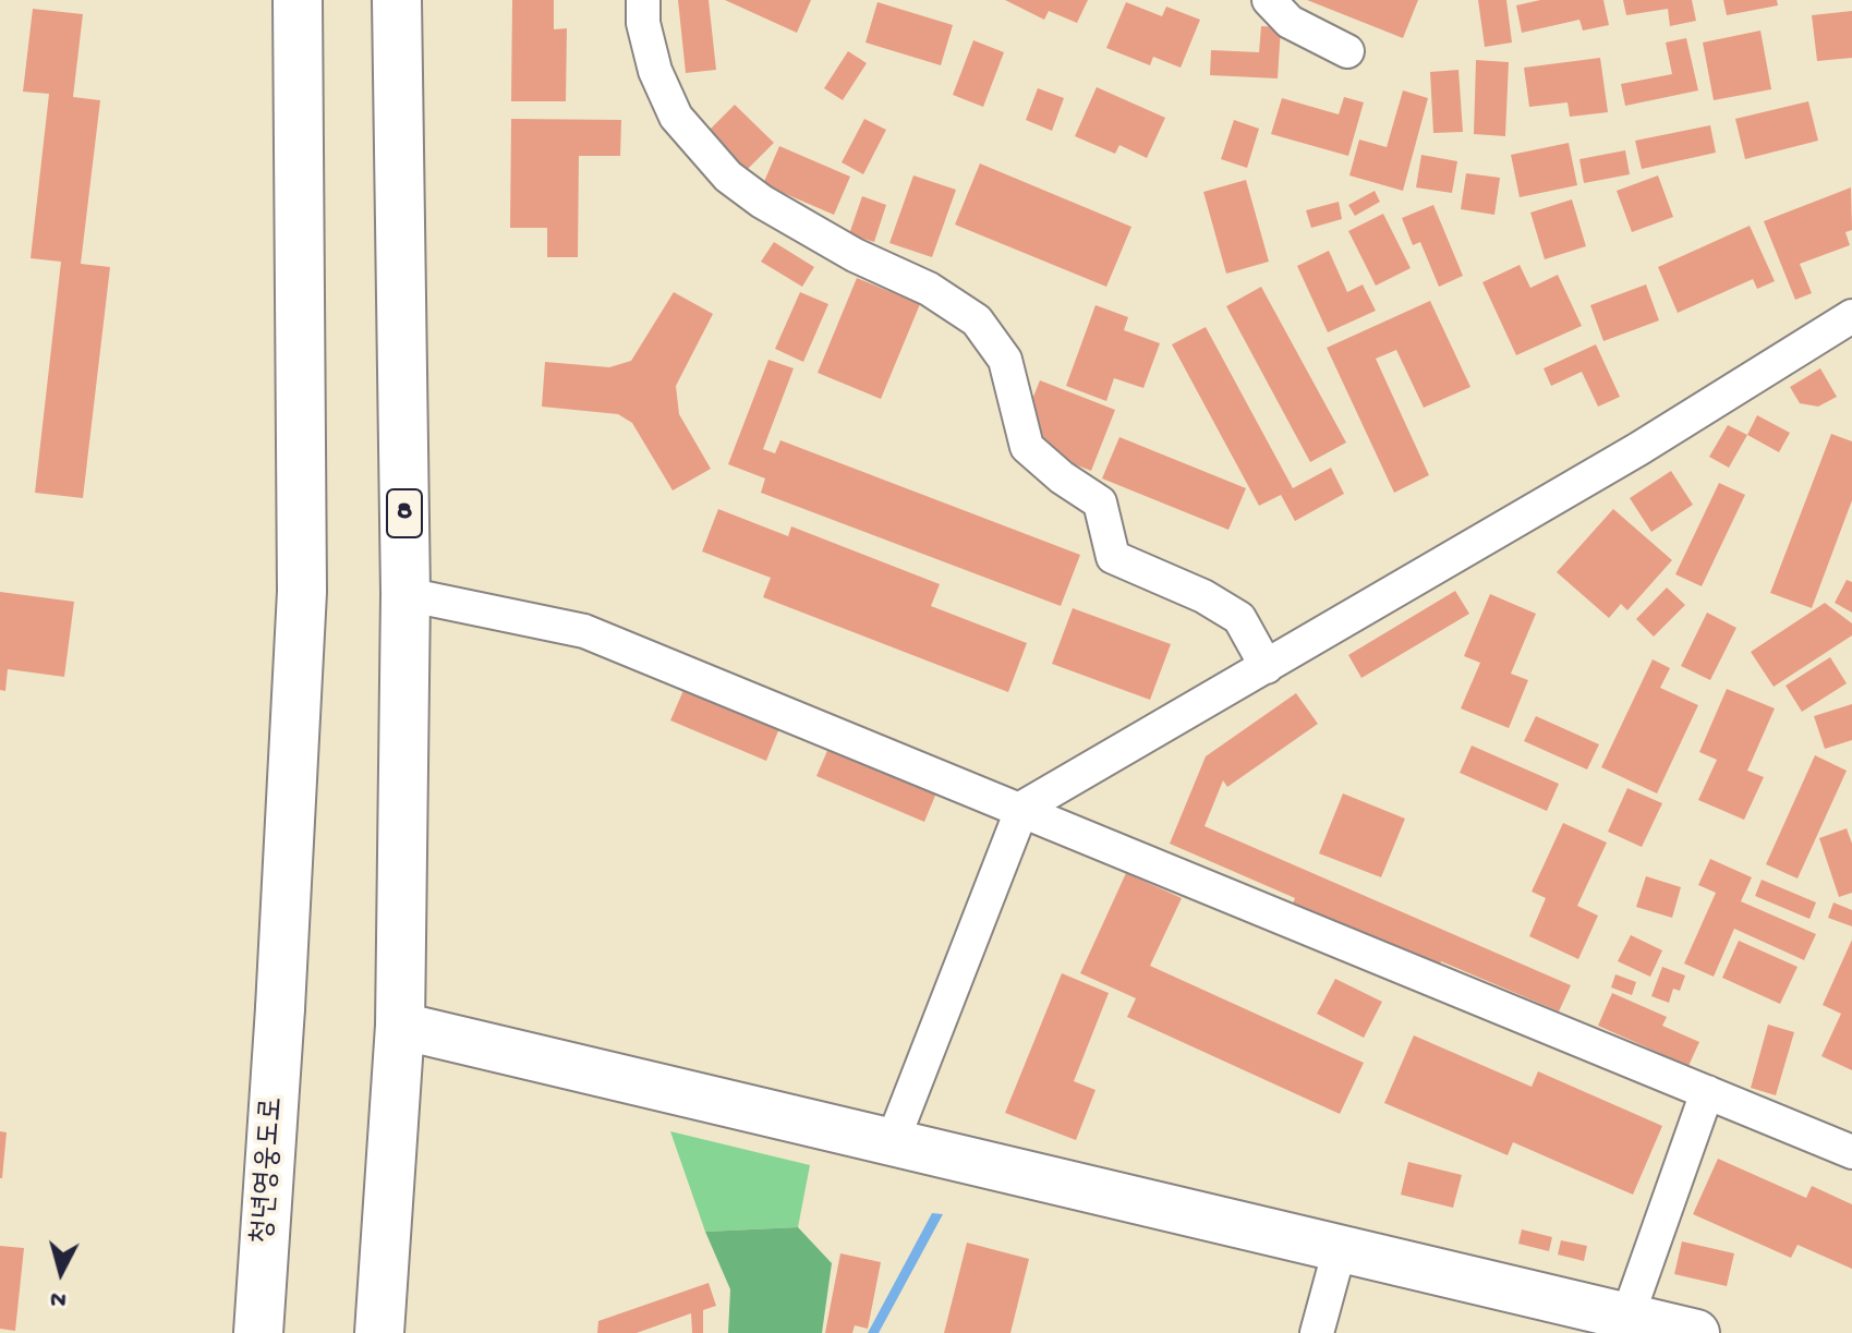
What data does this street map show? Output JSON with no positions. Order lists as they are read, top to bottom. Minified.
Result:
{"streets":{"main road":["8","청년영웅도로"]},"north":"bottom"}
